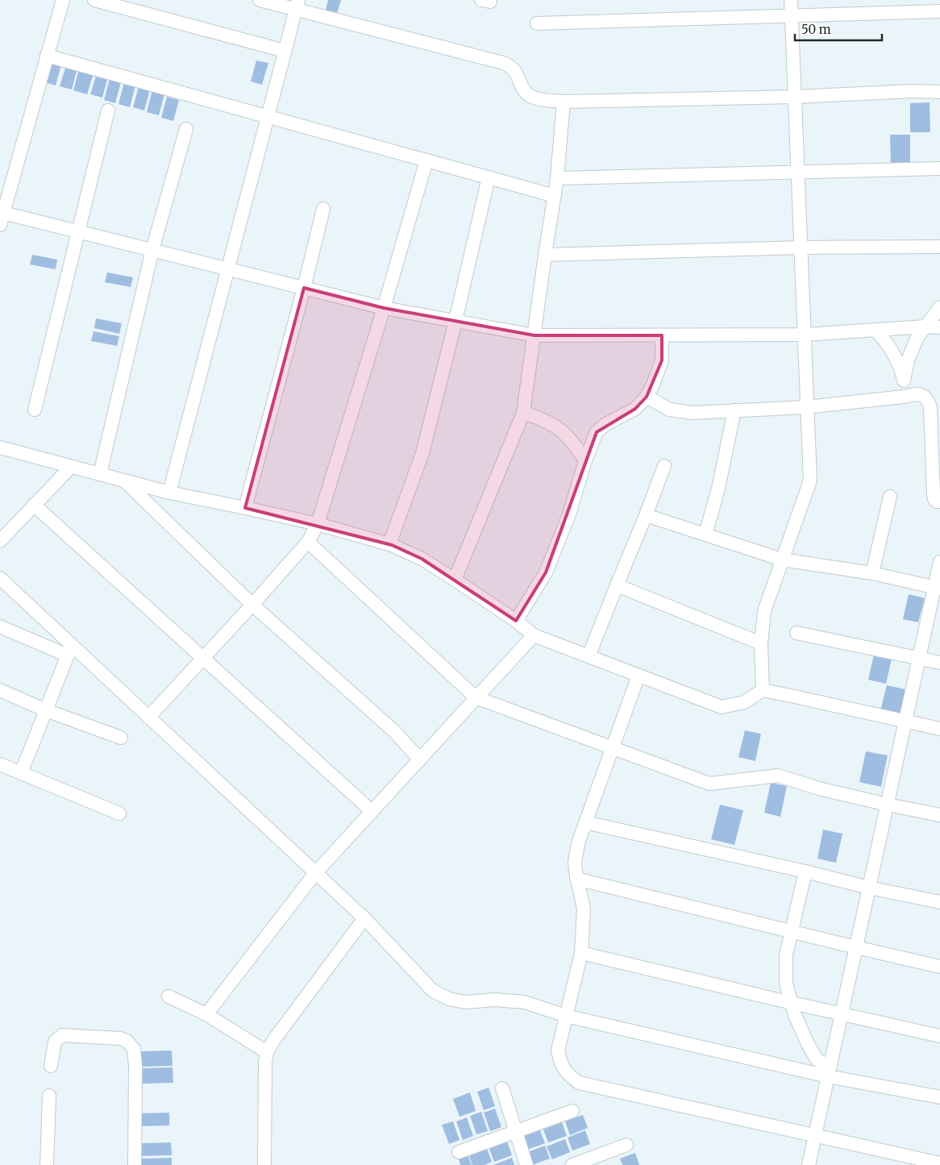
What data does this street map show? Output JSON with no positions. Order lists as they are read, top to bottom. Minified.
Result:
{"scale_bar":"50 m"}
